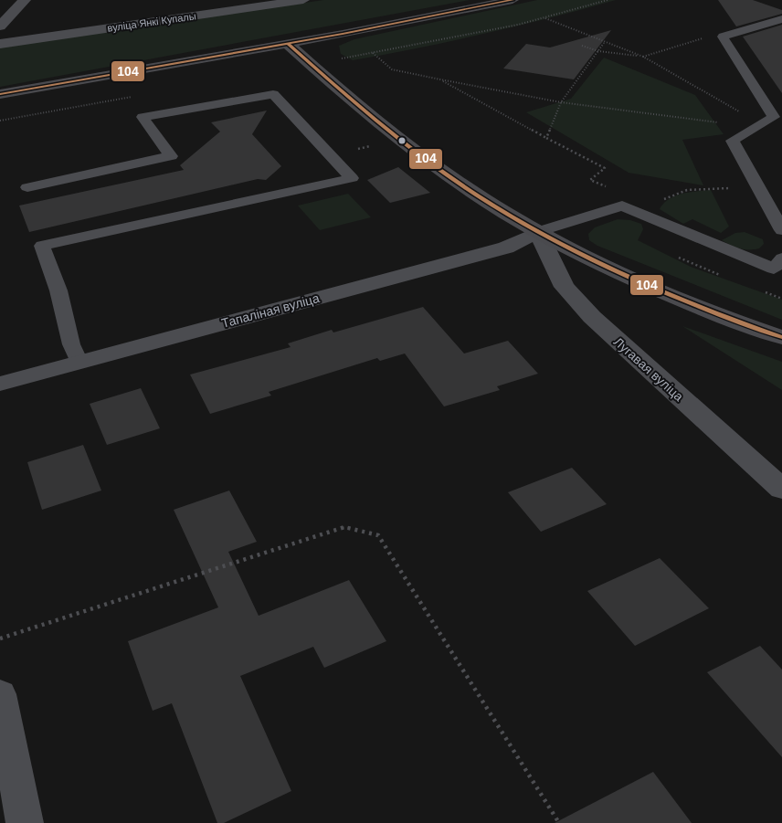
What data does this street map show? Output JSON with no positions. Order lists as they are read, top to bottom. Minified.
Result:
{"streets":{"street":["вуліца Янкі Купалы","Тапаліная вуліца","Лугавая вуліца"]},"crossings":[["Тапаліная вуліца","Лугавая вуліца"]],"lines":["transit line 104"]}
